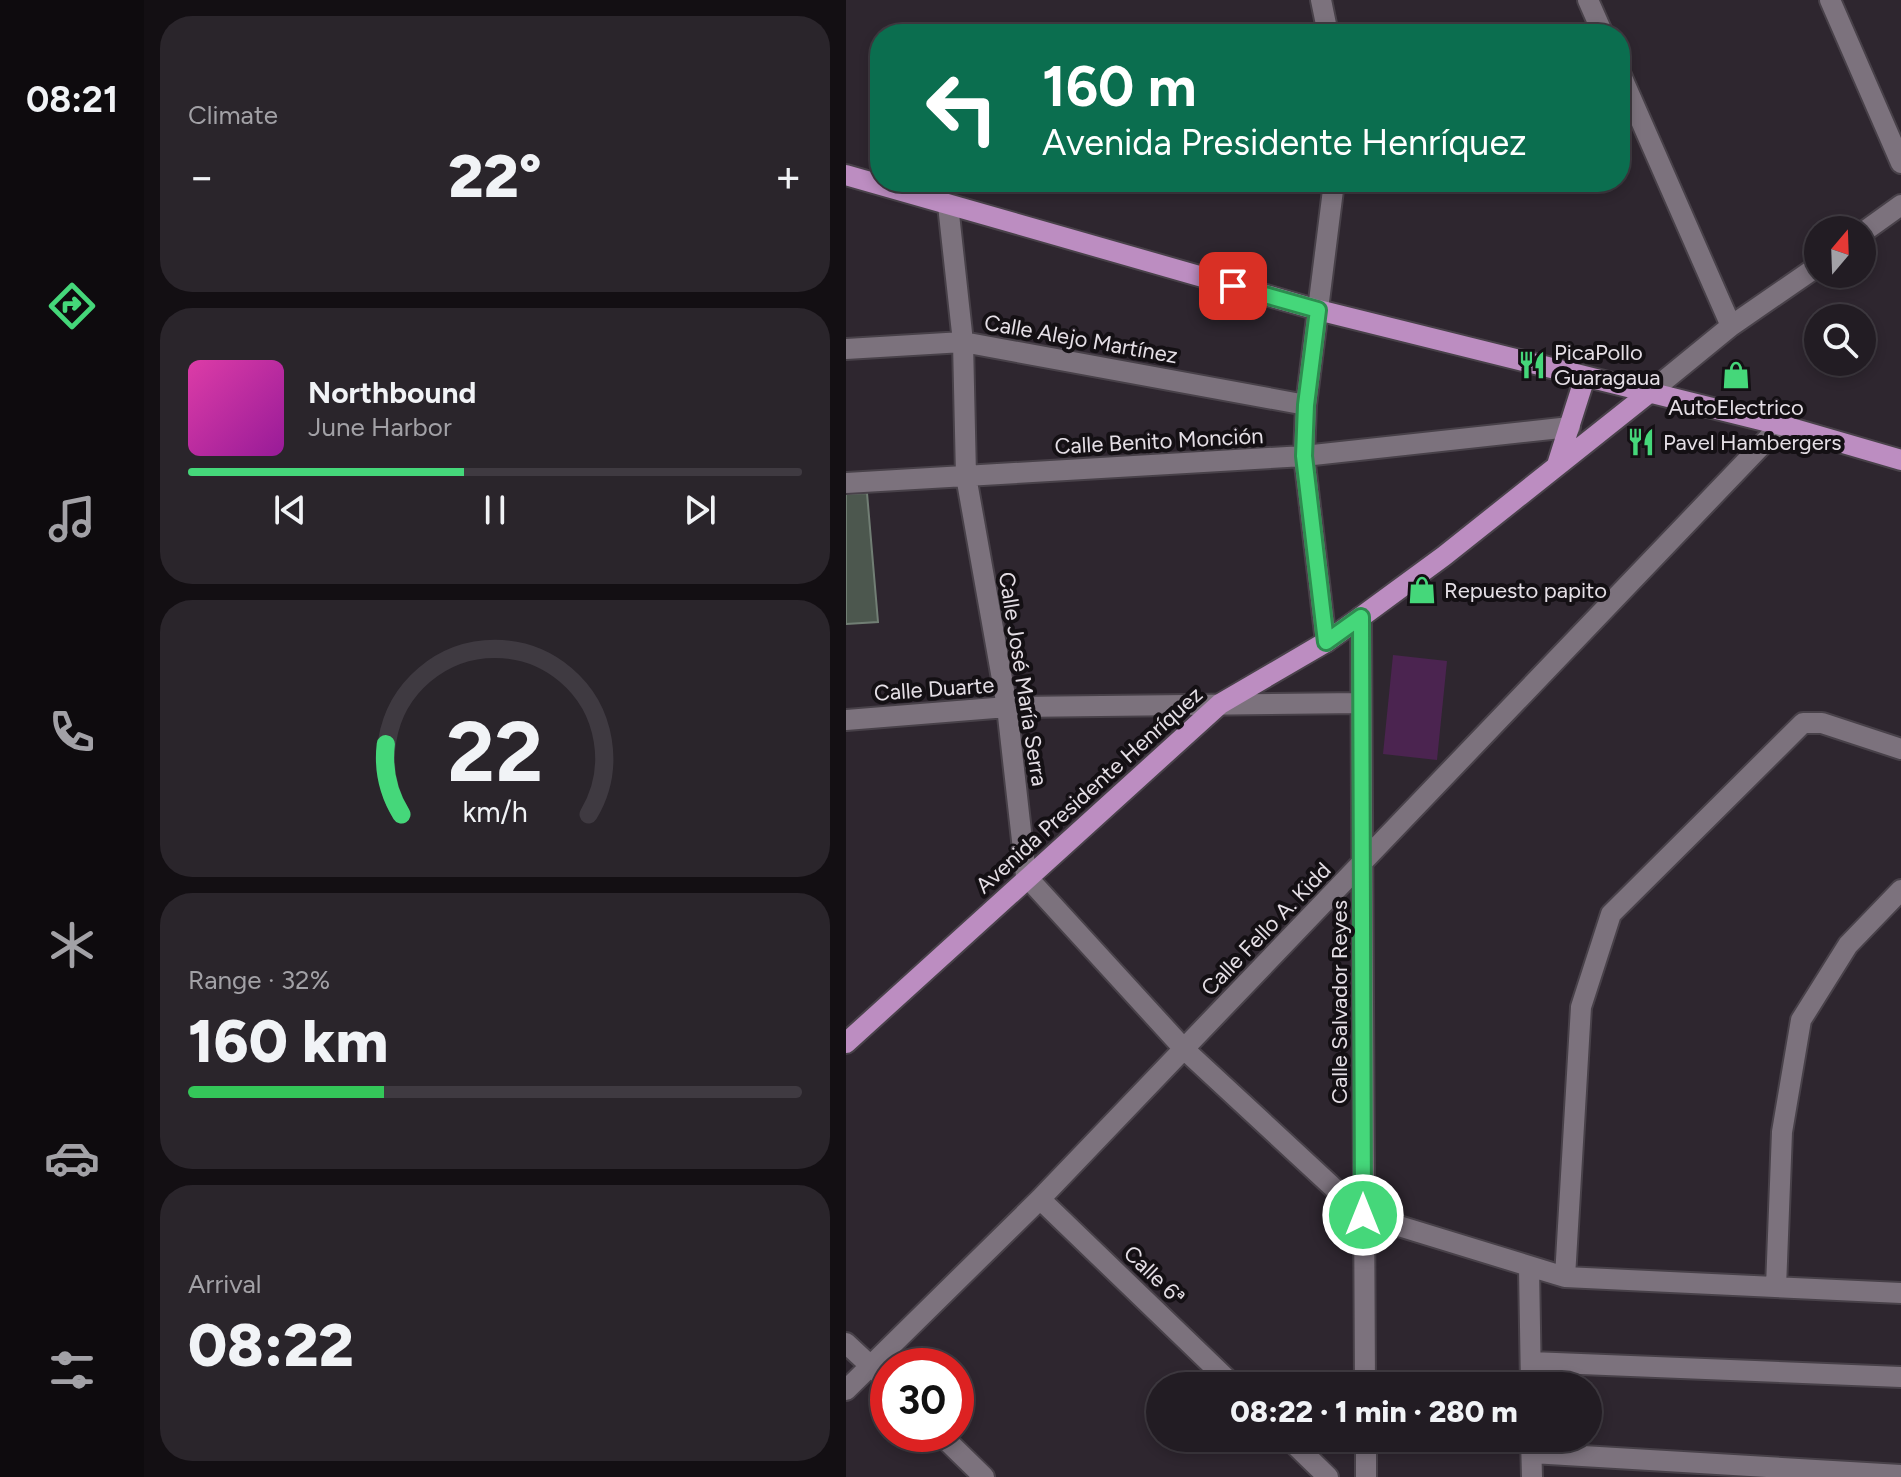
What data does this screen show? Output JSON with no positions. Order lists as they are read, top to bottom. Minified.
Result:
{"streets":{"main road":["Avenida Presidente Henríquez"],"street":["Calle Alejo Martínez","Calle Benito Monción","Calle José María Serra","Calle Duarte","Calle Fello A. Kidd","Calle Salvador Reyes","Calle 6ª"]},"crossings":[["Calle Alejo Martínez","Calle José María Serra"],["Calle Benito Monción","Calle José María Serra"],["Calle José María Serra","Calle Duarte"],["Calle José María Serra","Avenida Presidente Henríquez"],["Calle Duarte","Avenida Presidente Henríquez"],["Calle Duarte","Calle Salvador Reyes"],["Avenida Presidente Henríquez","Calle Salvador Reyes"],["Calle Fello A. Kidd","Calle Salvador Reyes"],["Calle Fello A. Kidd","Calle 6ª"]],"places":{"restaurant":["PicaPollo Guaragaua","Pavel Hambergers"],"shop":["AutoElectrico","Repuesto papito"]},"north":"top","page":{"tabs":"08:21","tile":["Climate",["Range · 32%","160 km"],["Arrival","08:22"]],"turn":["160 m","Avenida Presidente Henríquez"],"heat":["−","22°","+"],"song":["Northbound","June Harbor"],"limit":"30","trip":"08:22 · 1 min · 280 m","gauge":["22","km/h"]}}
